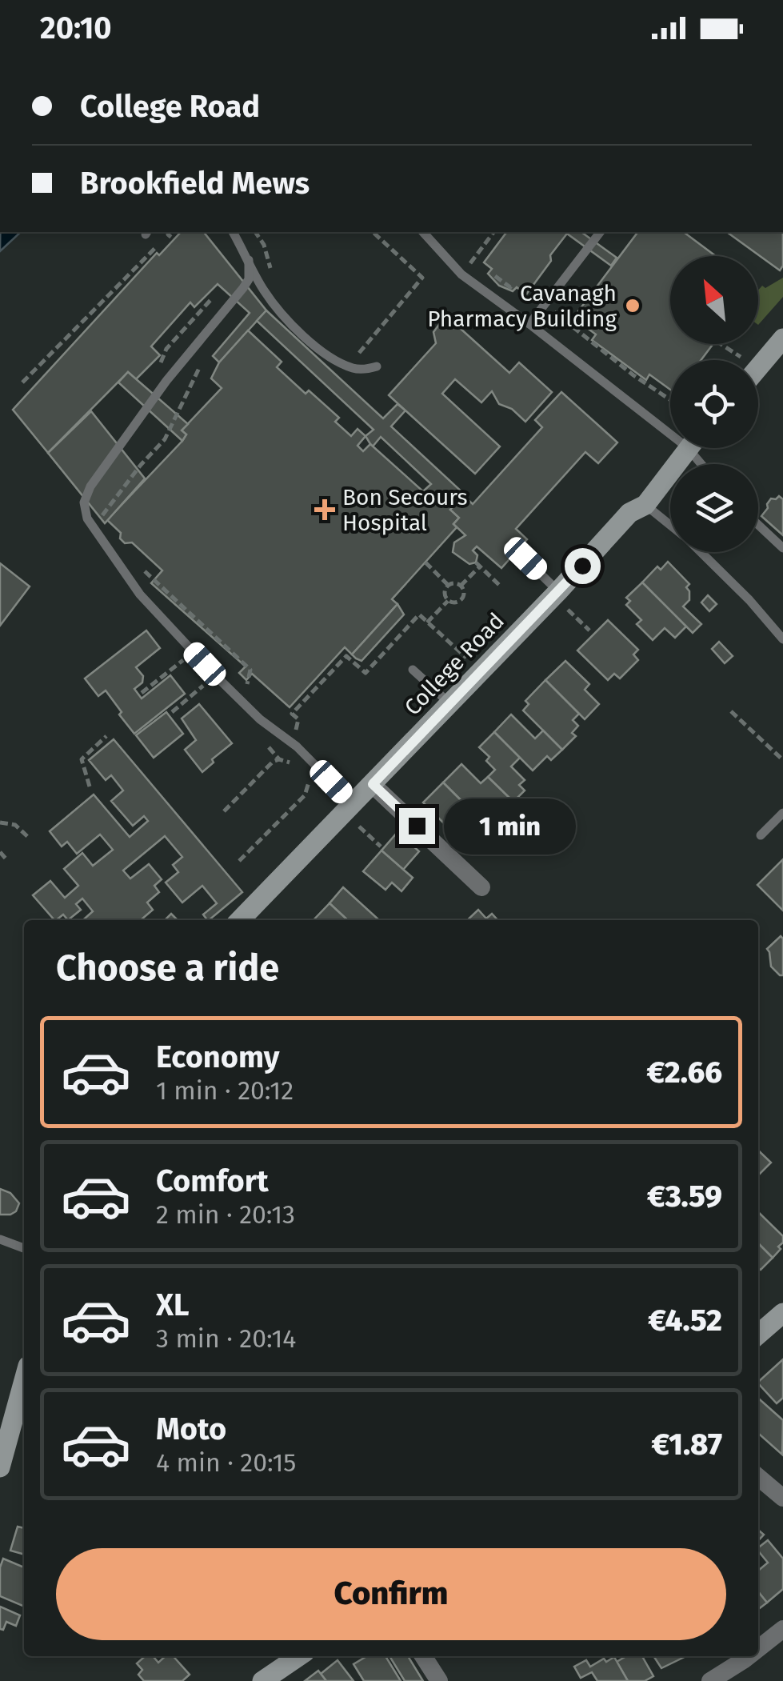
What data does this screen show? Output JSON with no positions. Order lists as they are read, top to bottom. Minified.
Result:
{"streets":{"street":["College Road"]},"places":{"other":["Cavanagh Pharmacy Building"],"health":["Bon Secours Hospital"]},"north":"top left","page":{"status":"20:10","banner":["College Road","Brookfield Mews"],"bubble":"1 min","heading":"Choose a ride","list":[{"name":"Economy","note":"1 min · 20:12","value":"€2.66"},{"name":"Comfort","note":"2 min · 20:13","value":"€3.59"},{"name":"XL","note":"3 min · 20:14","value":"€4.52"},{"name":"Moto","note":"4 min · 20:15","value":"€1.87"}],"buttons":"Confirm"}}
